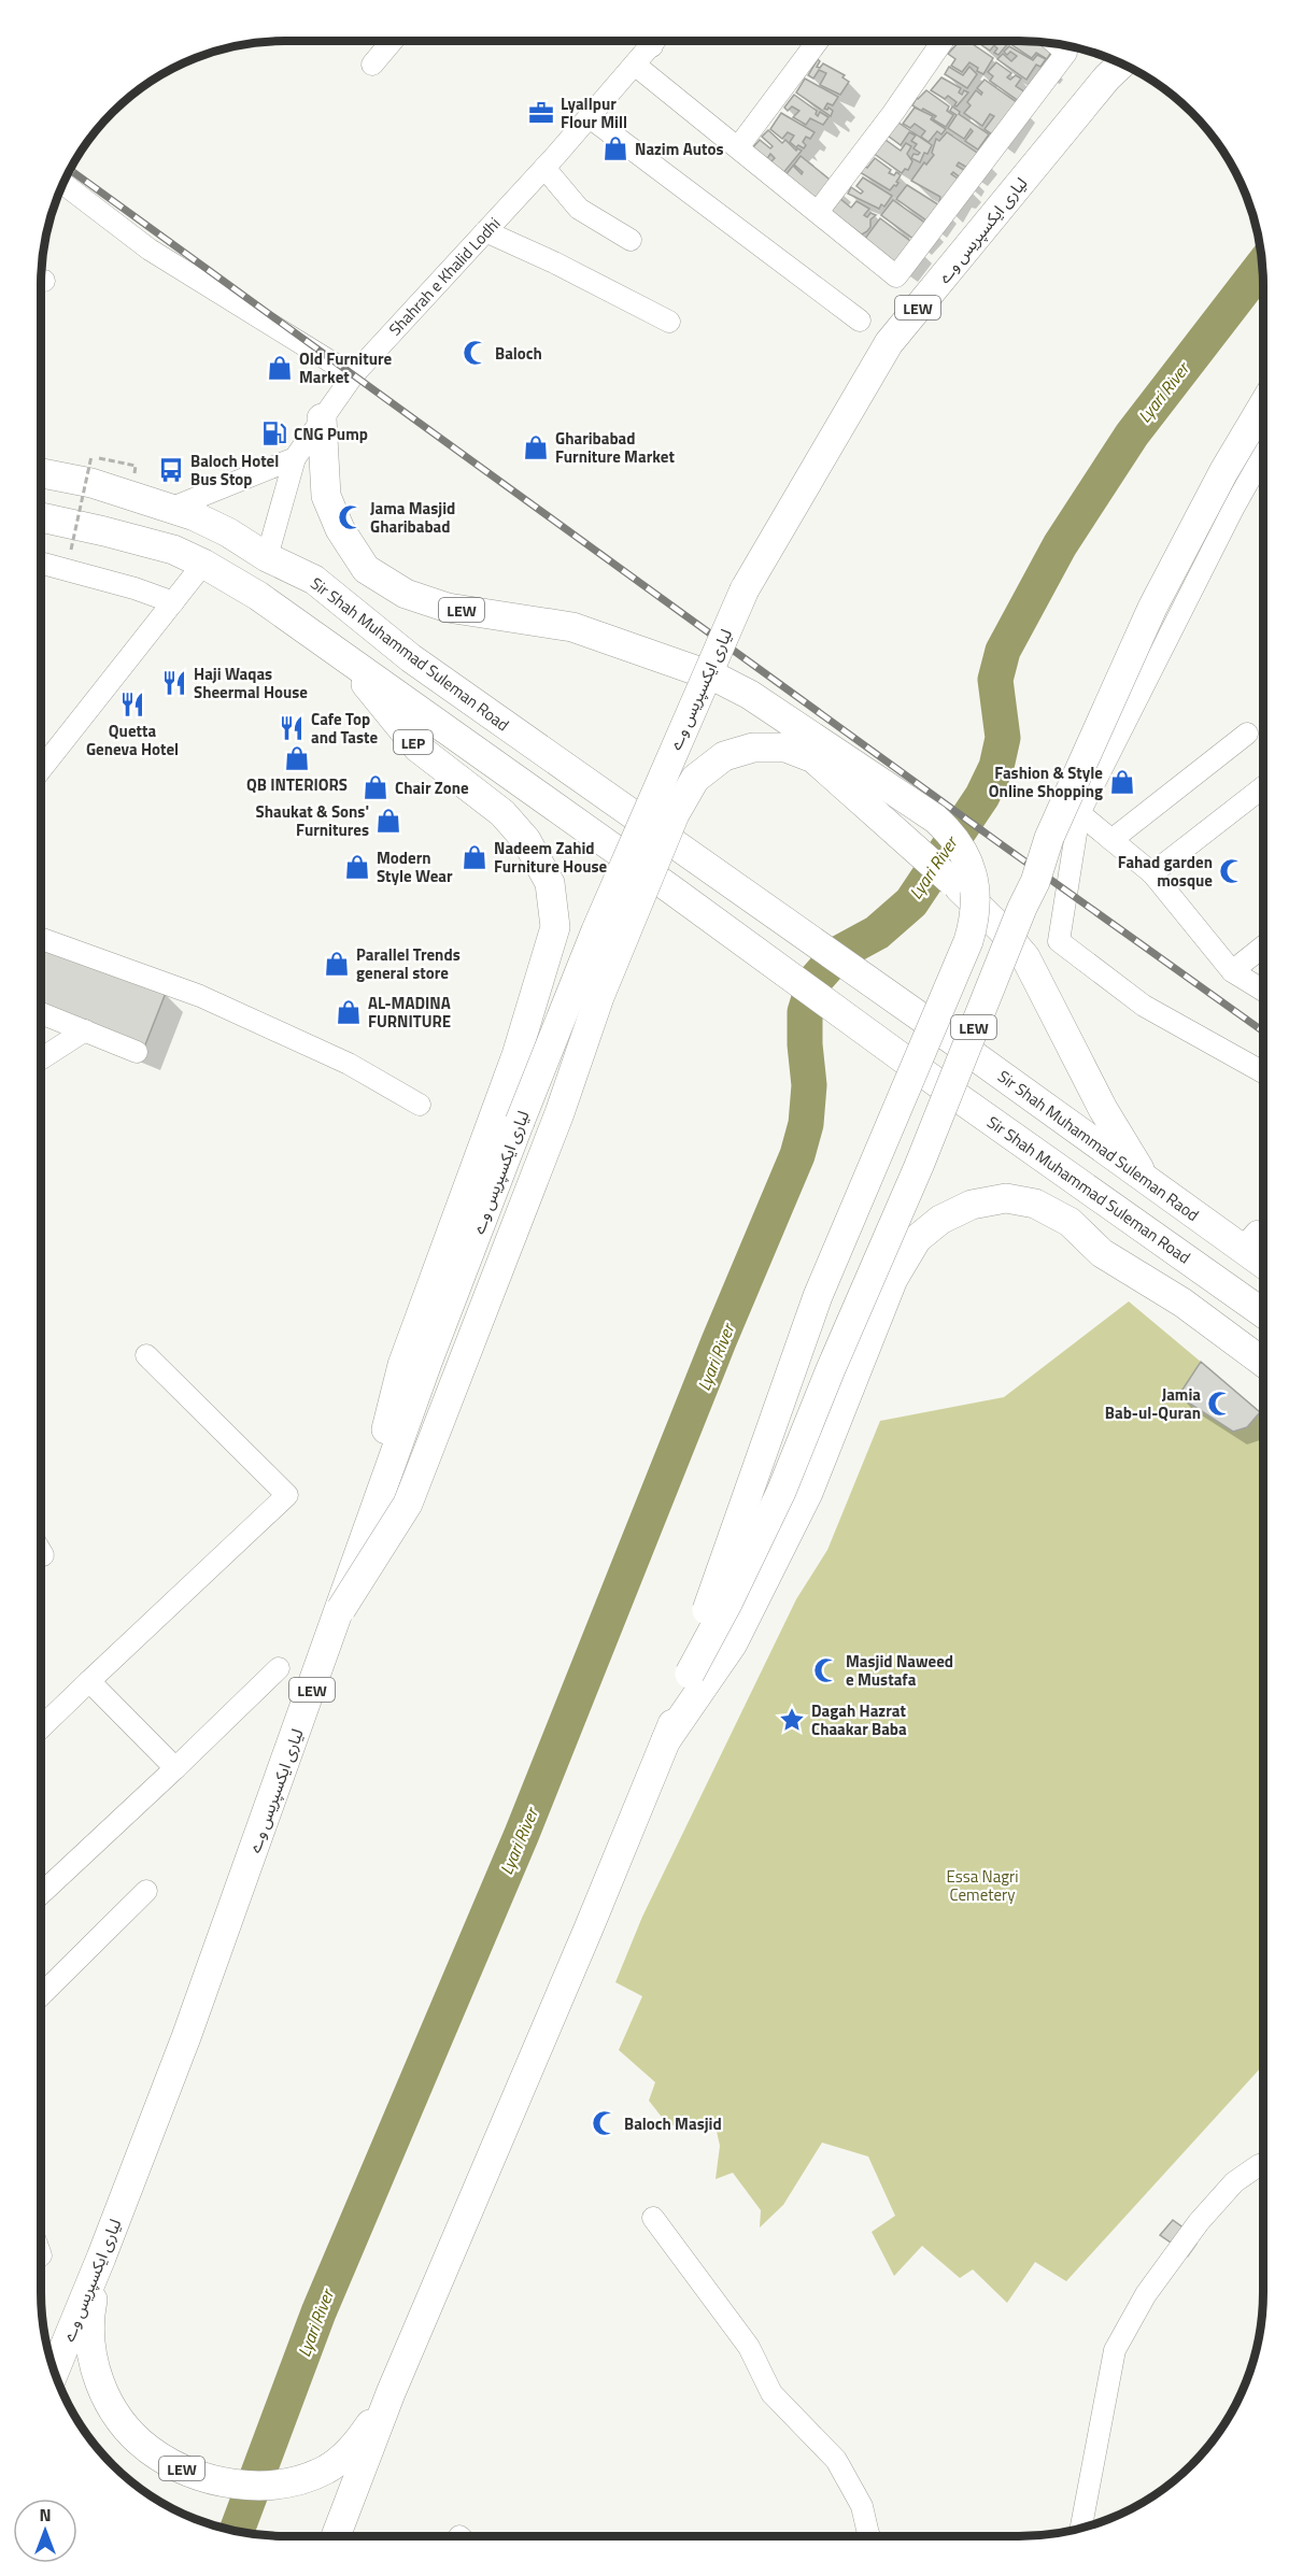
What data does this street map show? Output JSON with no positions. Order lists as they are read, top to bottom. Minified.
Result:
{"streets":{"highway":["لیاری ایکسپریس وے","LEW","Sir Shah Muhammad Suleman Road","LEP","Sir Shah Muhammad Suleman Raod"],"street":["Shahrah e Khalid Lodhi"]},"crossings":[["لیاری ایکسپریس وے","LEW"],["Shahrah e Khalid Lodhi","LEW"],["Shahrah e Khalid Lodhi","Sir Shah Muhammad Suleman Road"],["LEW","LEP"],["LEW","Sir Shah Muhammad Suleman Raod"],["Sir Shah Muhammad Suleman Road","LEP"],["Sir Shah Muhammad Suleman Road","Sir Shah Muhammad Suleman Raod"]],"water":["Lyari River"],"parks":["Essa Nagri Cemetery"],"places":{"office":["Lyallpur Flour Mill"],"shop":["Nazim Autos","Old Furniture Market","Gharibabad Furniture Market","QB INTERIORS","Fashion & Style Online Shopping","Chair Zone","Shaukat & Sons' Furnitures","Nadeem Zahid Furniture House","Modern Style Wear","Parallel Trends general store","AL-MADINA FURNITURE"],"mosque":["Baloch","Jama Masjid Gharibabad","Fahad garden mosque","Jamia Bab-ul-Quran","Masjid Naweed e Mustafa","Baloch Masjid"],"fuel station":["CNG Pump"],"bus stop":["Baloch Hotel Bus Stop"],"restaurant":["Haji Waqas Sheermal House","Quetta Geneva Hotel","Cafe Top and Taste"],"place":["Dagah Hazrat Chaakar Baba"]},"north":"top"}
